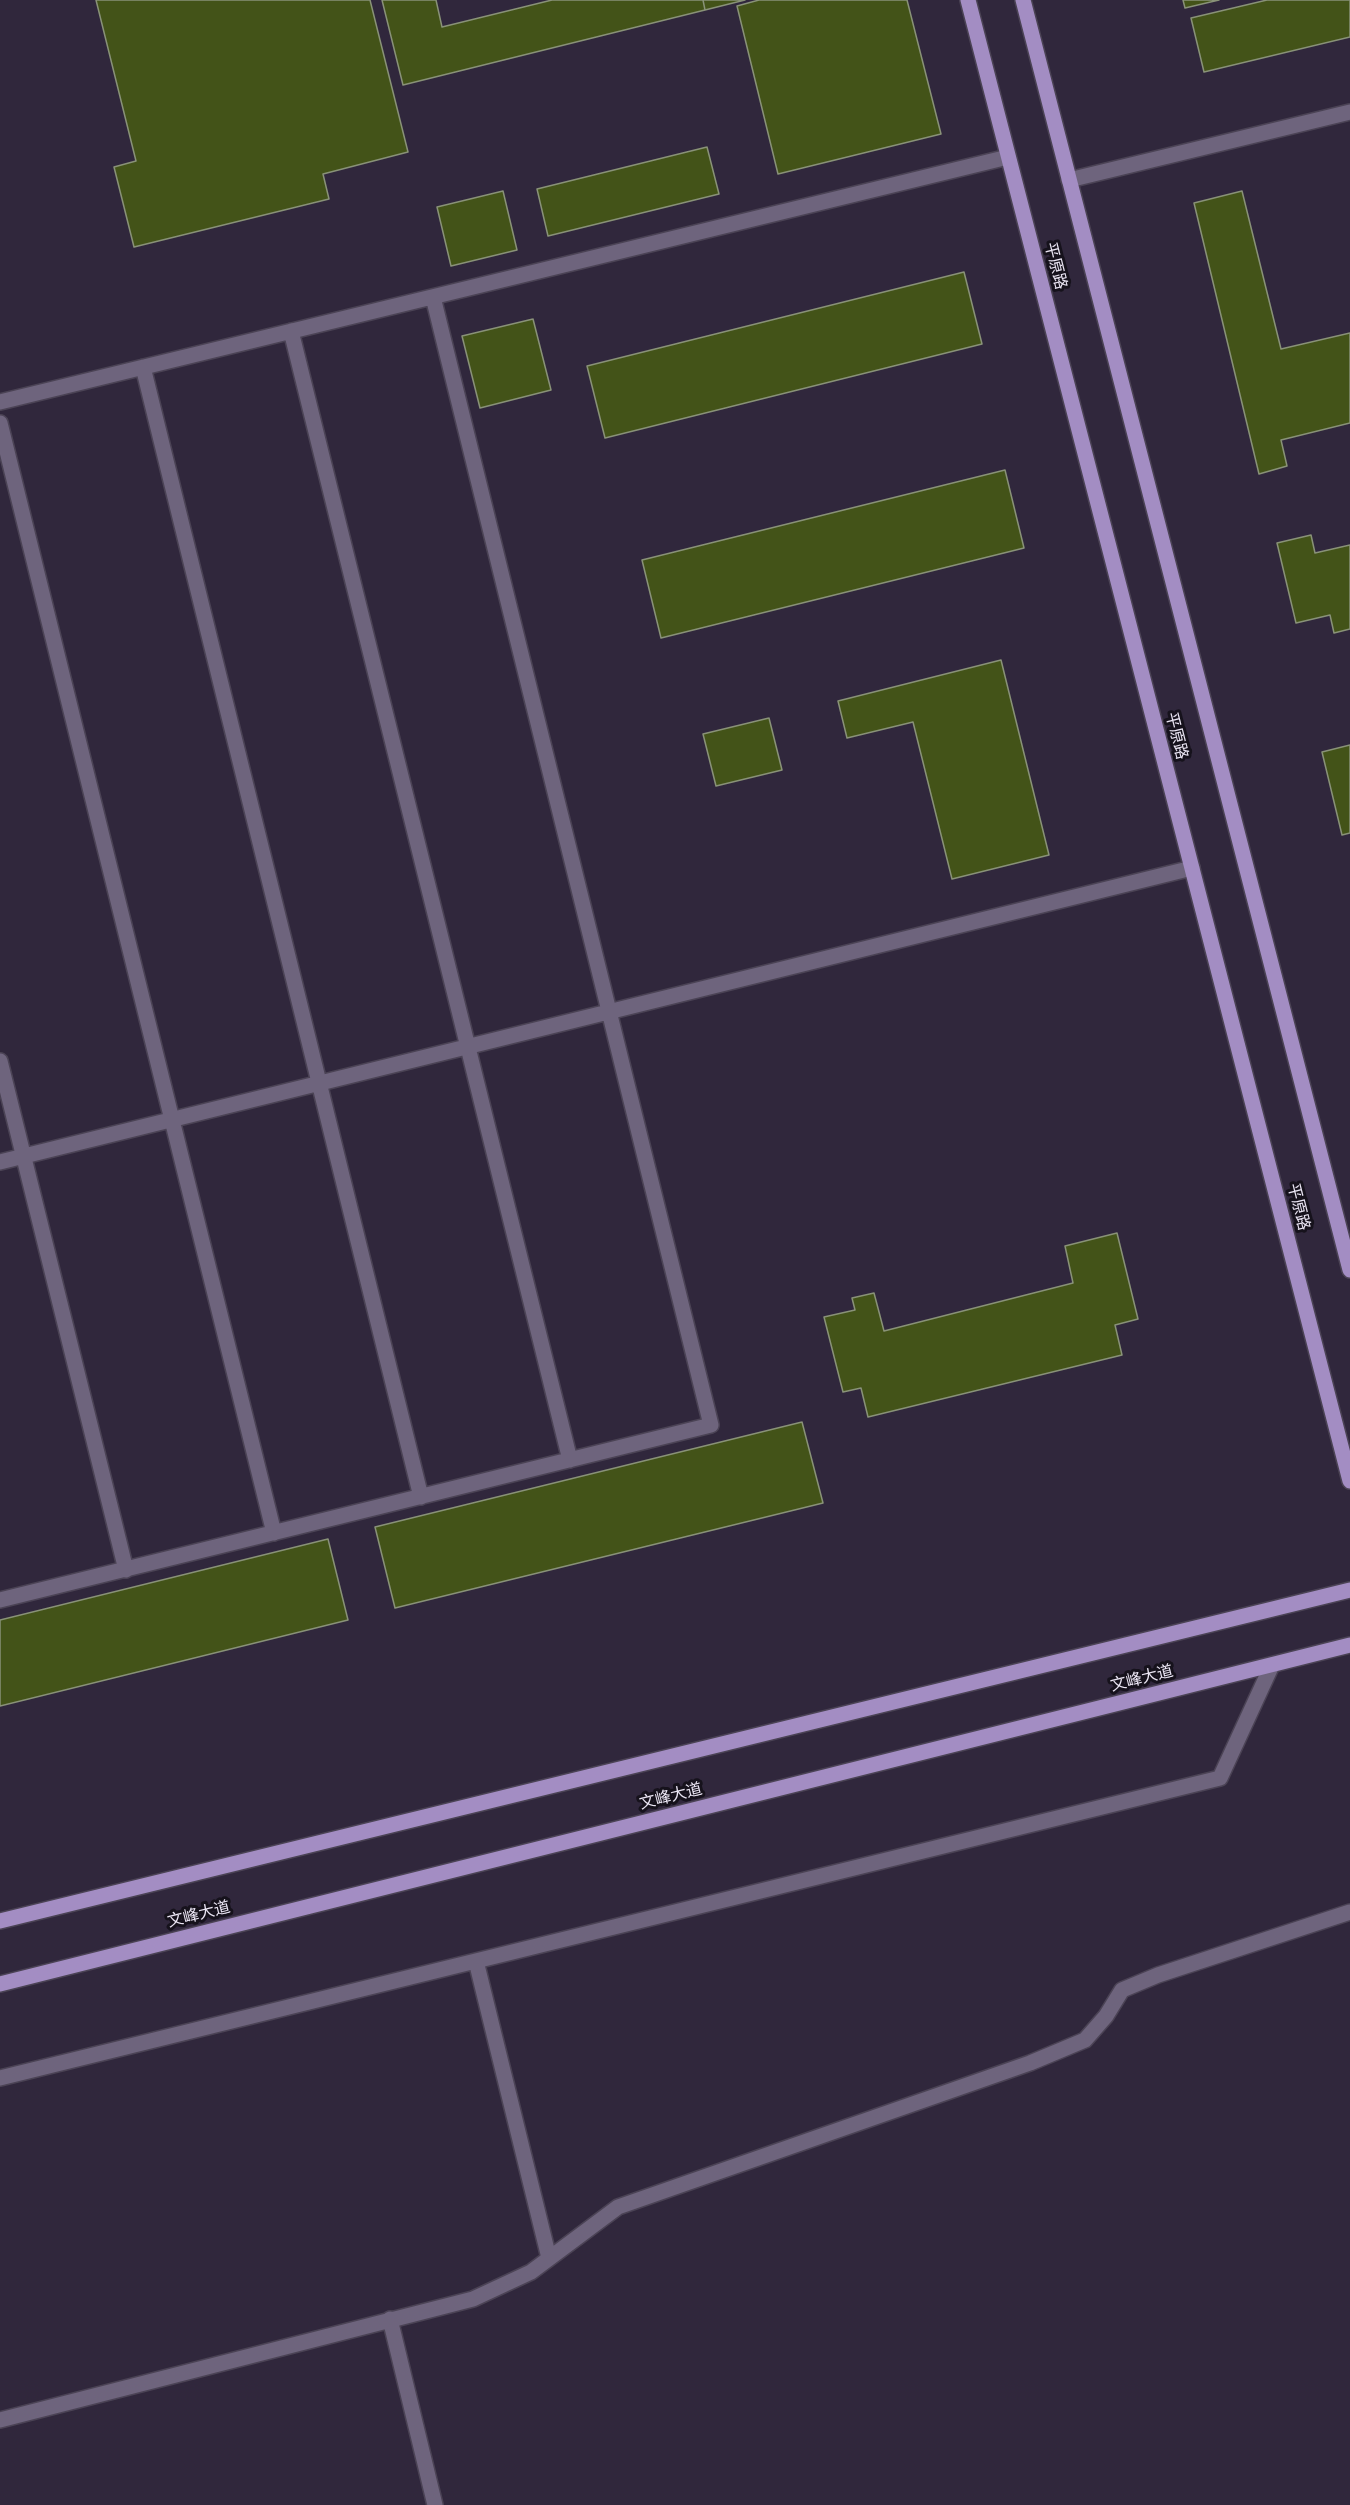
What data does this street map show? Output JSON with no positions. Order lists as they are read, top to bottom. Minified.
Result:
{"streets":{"main road":["平原路","文峰大道"]}}
